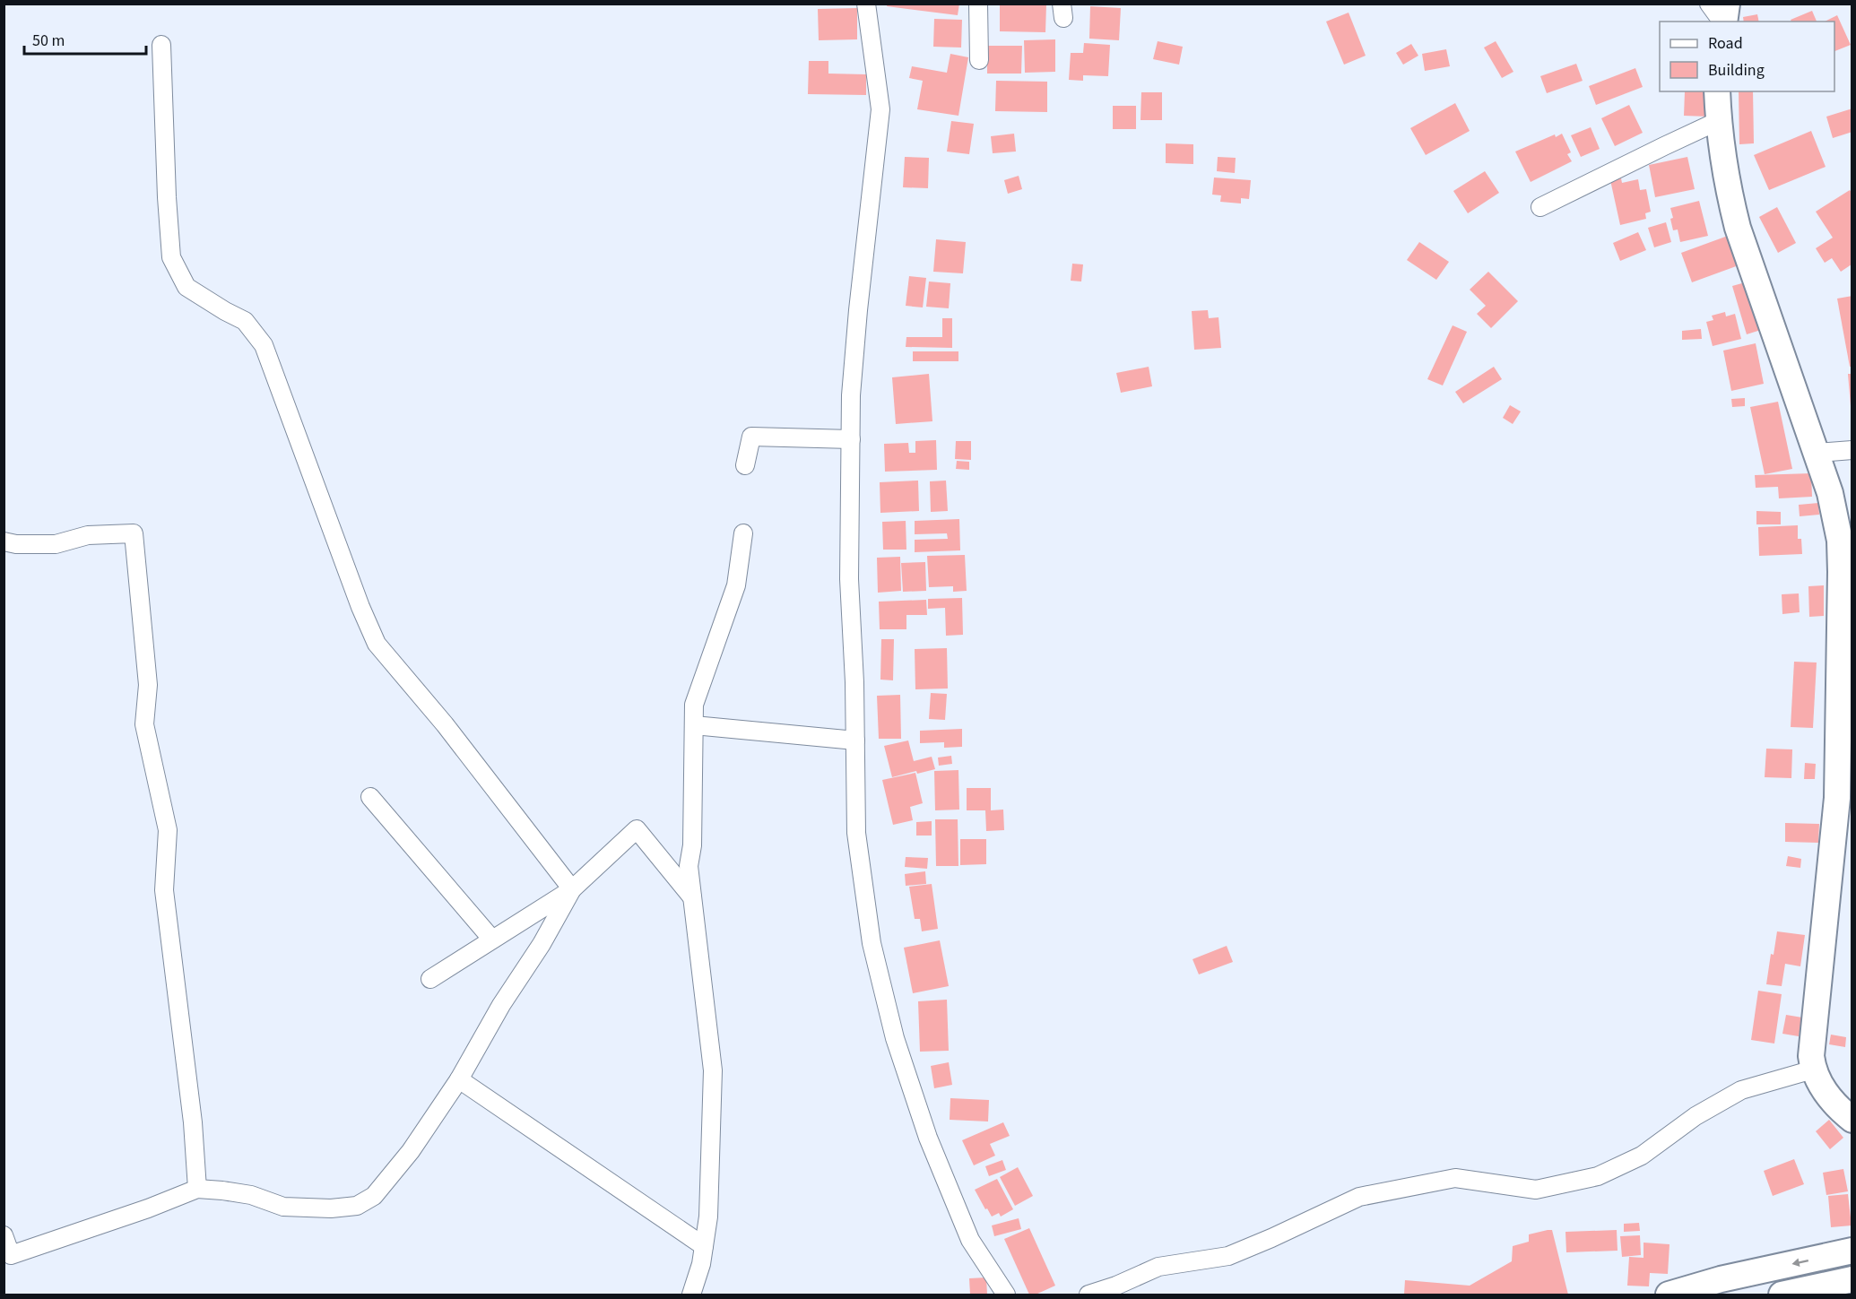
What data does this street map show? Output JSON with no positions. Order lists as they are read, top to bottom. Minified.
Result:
{"legend":["Road","Building"],"scale_bar":"50 m"}
